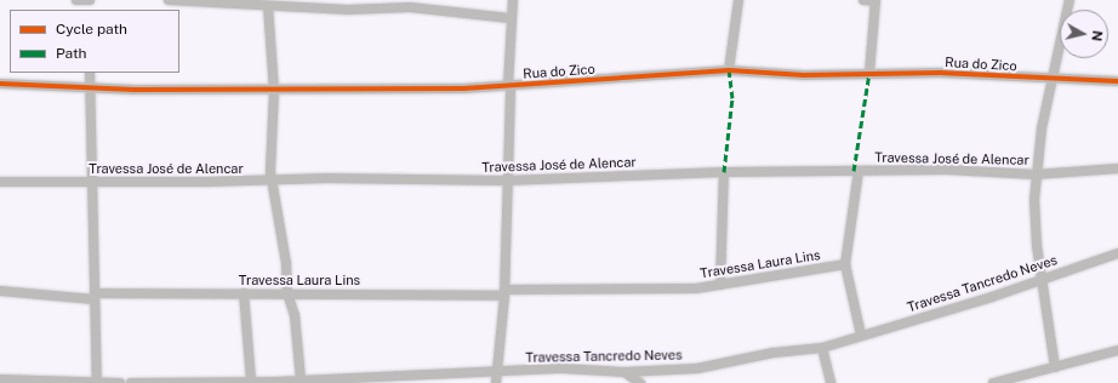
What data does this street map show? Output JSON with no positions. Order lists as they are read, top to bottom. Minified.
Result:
{"streets":{"street":["Rua do Zico","Travessa José de Alencar","Travessa Laura Lins","Travessa Tancredo Neves"]},"legend":["Cycle path","Path"],"north":"right"}
